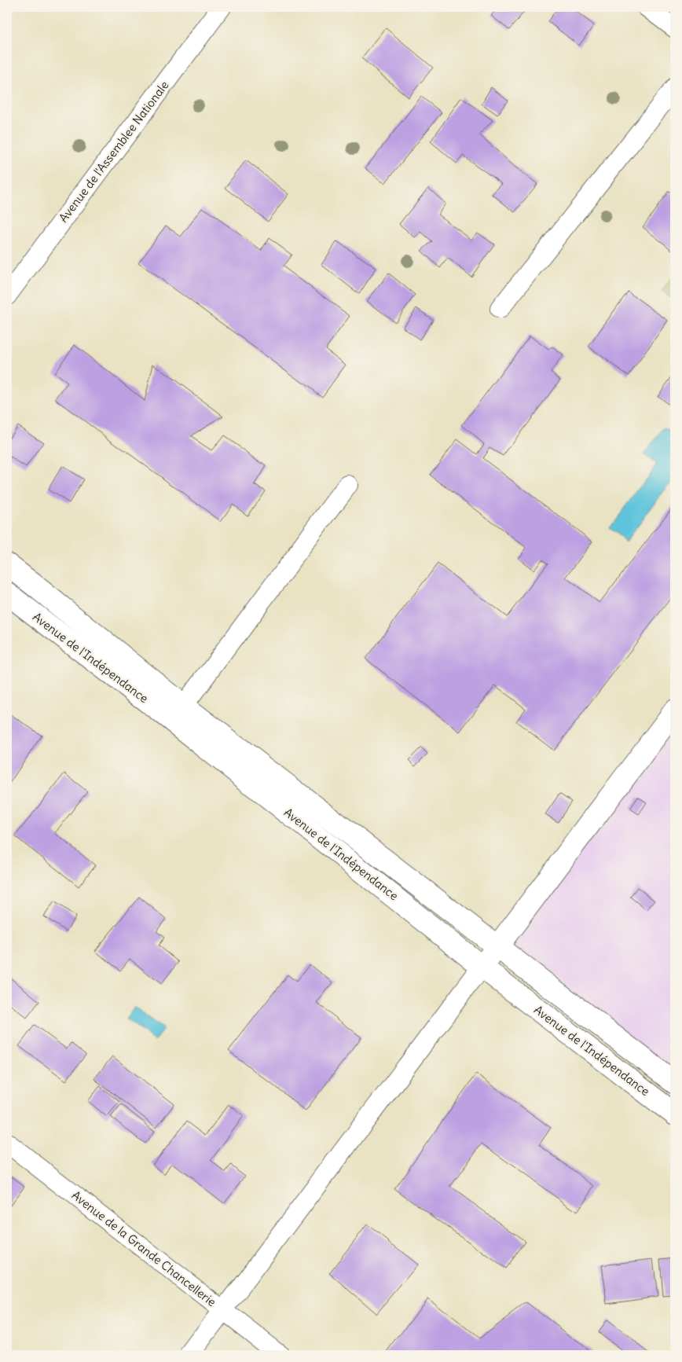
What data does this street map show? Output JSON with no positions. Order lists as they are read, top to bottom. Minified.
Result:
{"streets":{"main road":["Avenue de l'Indépendance"],"street":["Avenue de l'Assemblee Nationale","Avenue de la Grande Chancellerie"]}}
